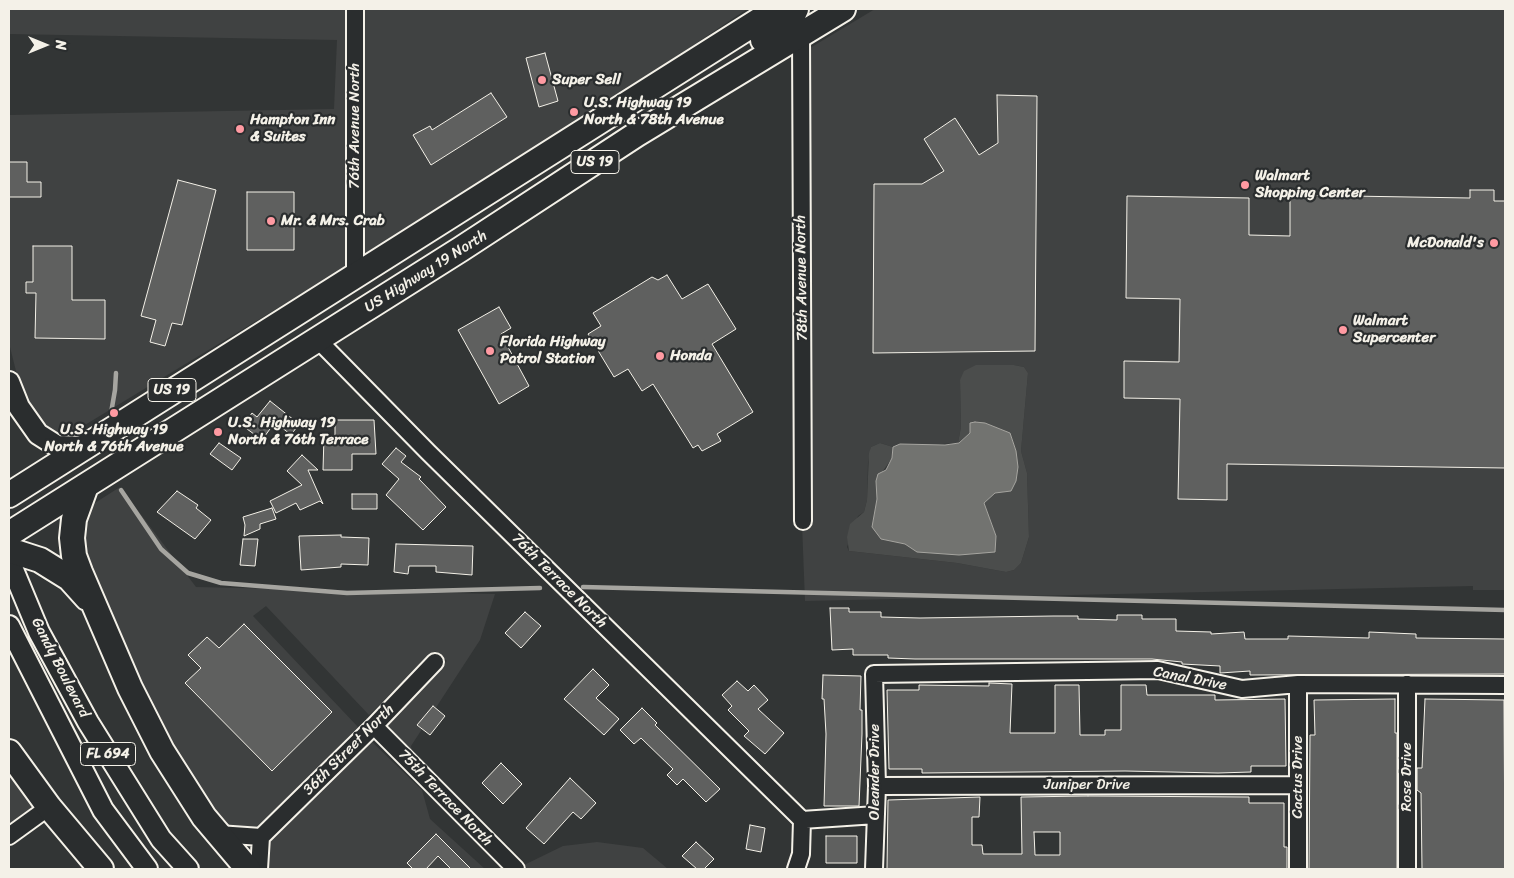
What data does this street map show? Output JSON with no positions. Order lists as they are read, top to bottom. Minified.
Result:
{"streets":{"highway":["US 19","US Highway 19 North"],"main road":["Gandy Boulevard","FL 694"],"street":["76th Avenue North","78th Avenue North","76th Terrace North","Canal Drive","36th Street North","Oleander Drive","Cactus Drive","Rose Drive","Juniper Drive","75th Terrace North"]},"crossings":[["76th Avenue North","US 19"],["US Highway 19 North","78th Avenue North"],["US Highway 19 North","76th Terrace North"],["Canal Drive","Oleander Drive"],["Canal Drive","Cactus Drive"],["Canal Drive","Rose Drive"],["36th Street North","75th Terrace North"],["Oleander Drive","Juniper Drive"],["Cactus Drive","Juniper Drive"]],"places":["Super Sell","U.S. Highway 19 North & 78th Avenue","Hampton Inn & Suites","Walmart Shopping Center","Mr. & Mrs. Crab","McDonald's","Walmart Supercenter","Florida Highway Patrol Station","Honda","U.S. Highway 19 North & 76th Avenue","U.S. Highway 19 North & 76th Terrace"],"north":"right"}
